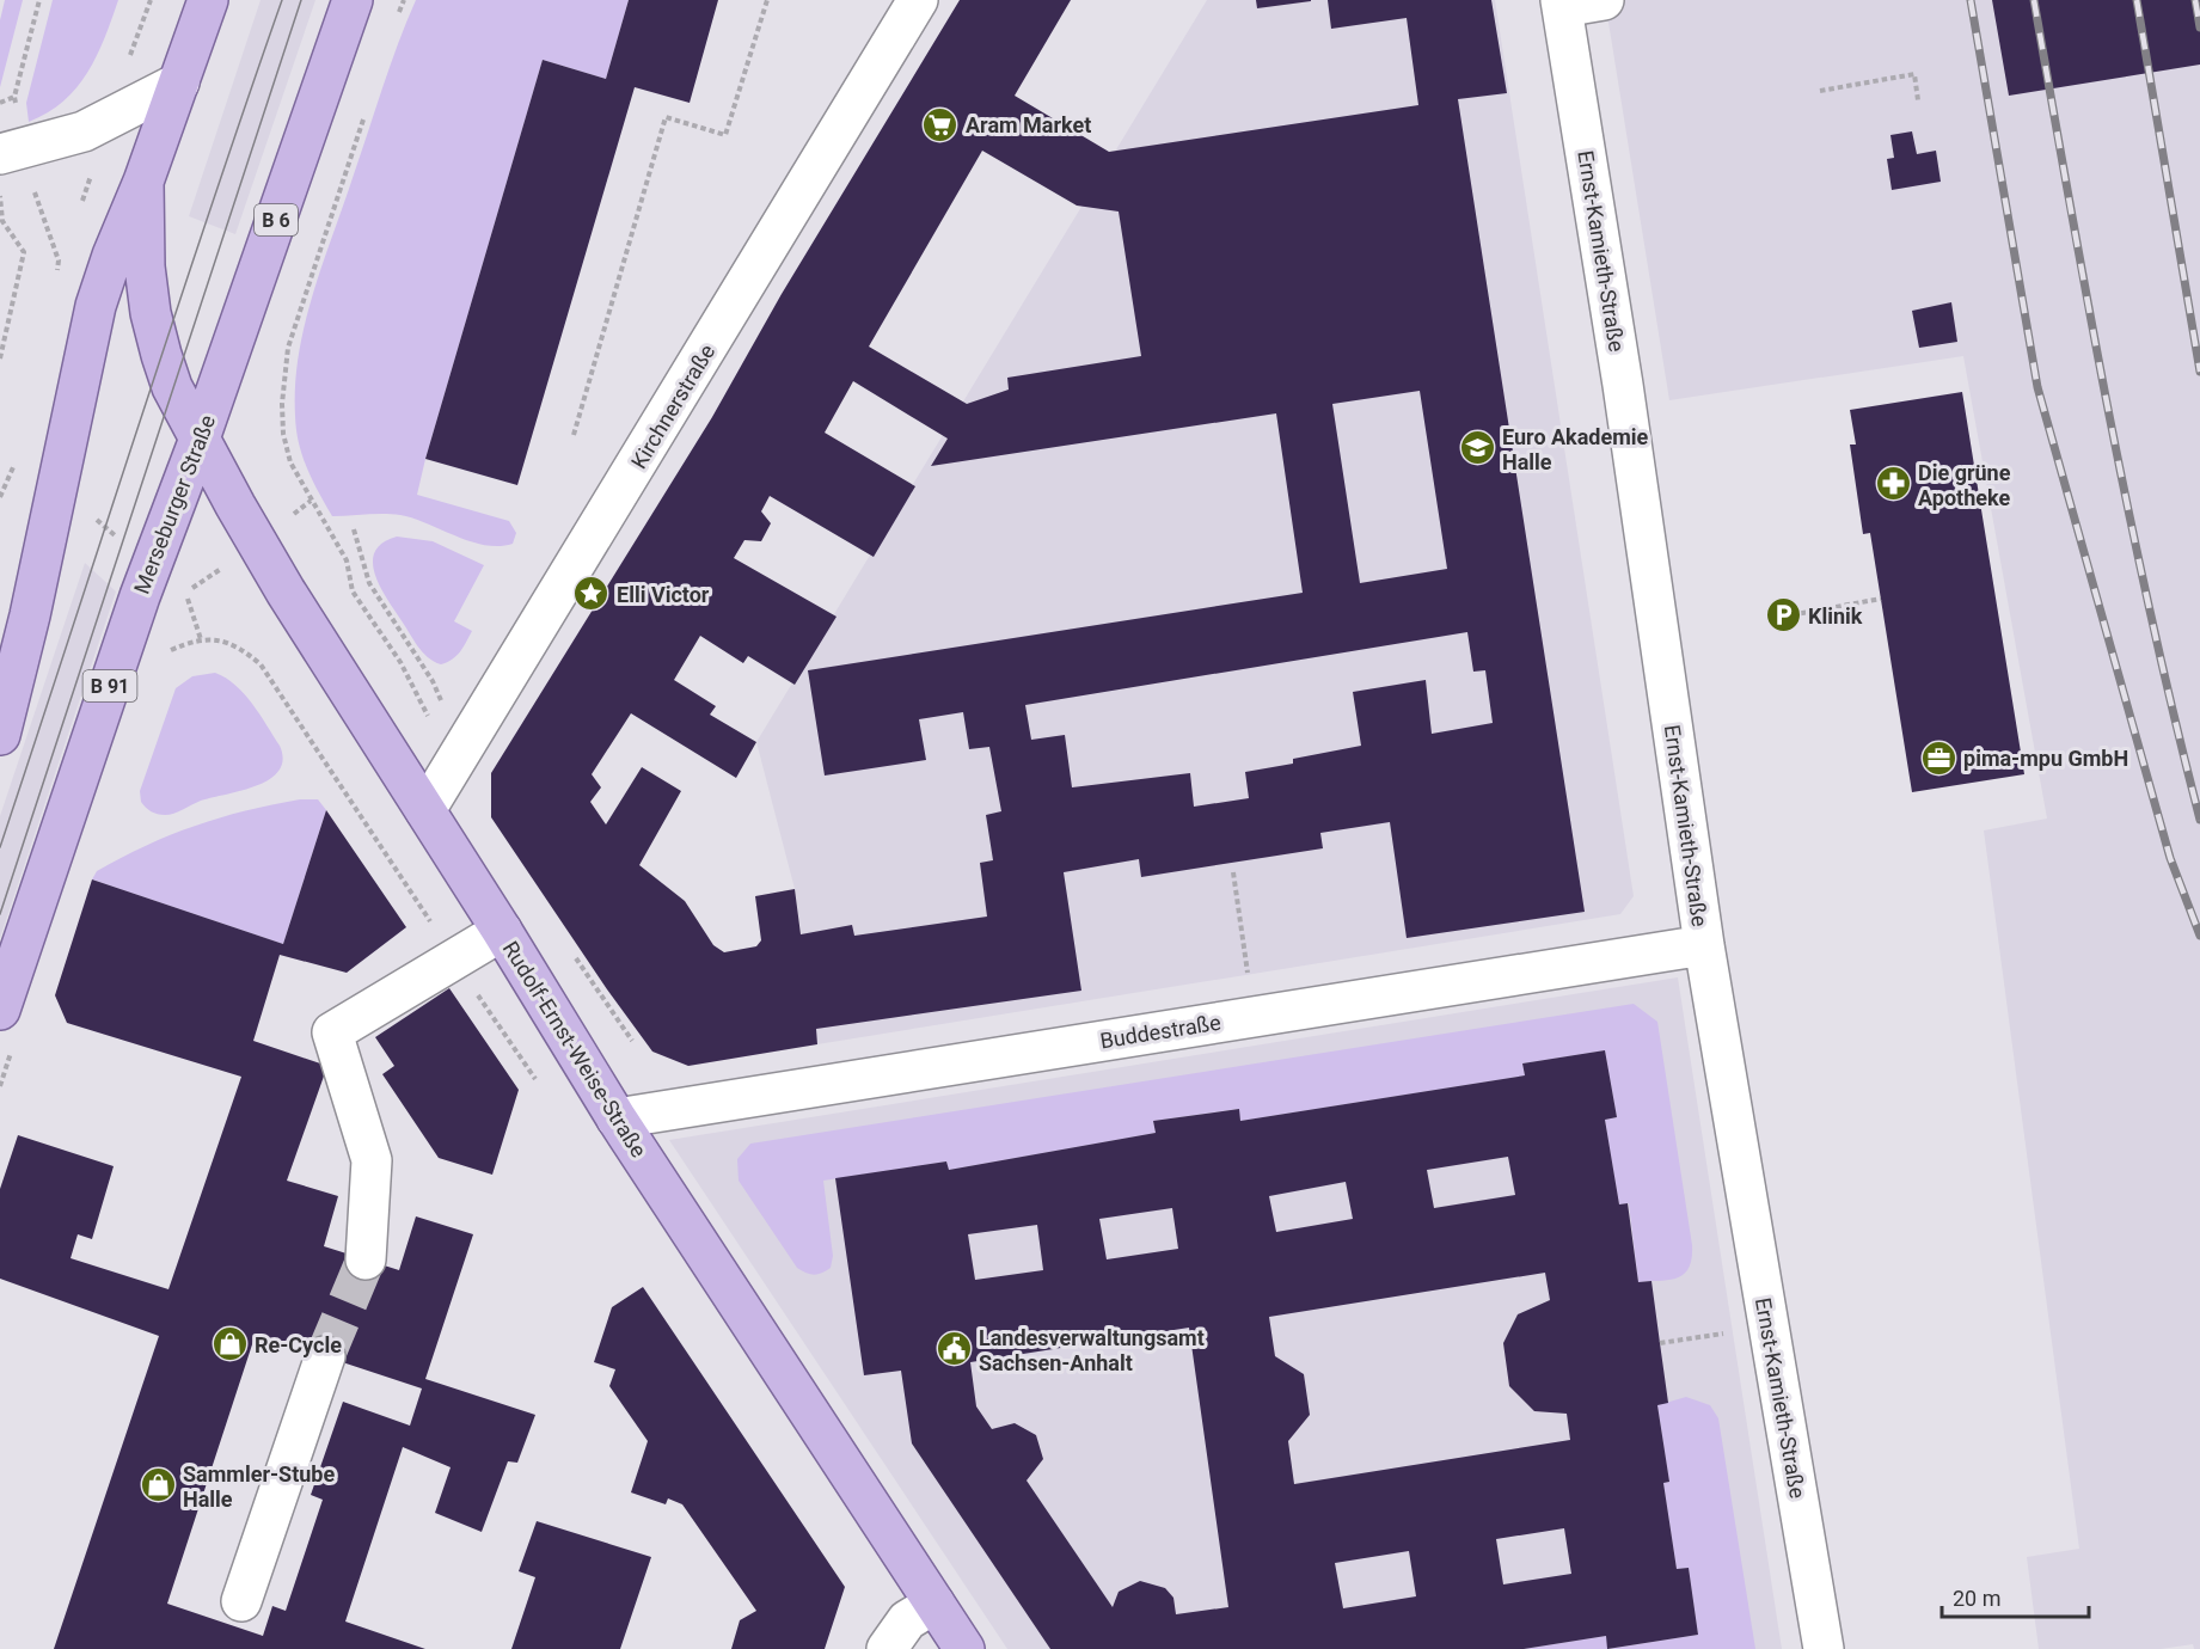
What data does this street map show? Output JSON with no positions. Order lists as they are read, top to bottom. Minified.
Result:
{"streets":{"main road":["B 6","Merseburger Straße","B 91","Rudolf-Ernst-Weise-Straße"],"street":["Ernst-Kamieth-Straße","Kirchnerstraße","Buddestraße"]},"crossings":[["Ernst-Kamieth-Straße","Buddestraße"],["Kirchnerstraße","Rudolf-Ernst-Weise-Straße"],["Merseburger Straße","Rudolf-Ernst-Weise-Straße"],["Buddestraße","Rudolf-Ernst-Weise-Straße"]],"places":{"supermarket":["Aram Market"],"school or university":["Euro Akademie Halle"],"pharmacy":["Die grüne Apotheke"],"place":["Elli Victor"],"parking":["Klinik"],"office":["pima-mpu GmbH"],"shop":["Re-Cycle","Sammler-Stube Halle"],"public building":["Landesverwaltungsamt Sachsen-Anhalt"]},"scale_bar":"20 m"}
